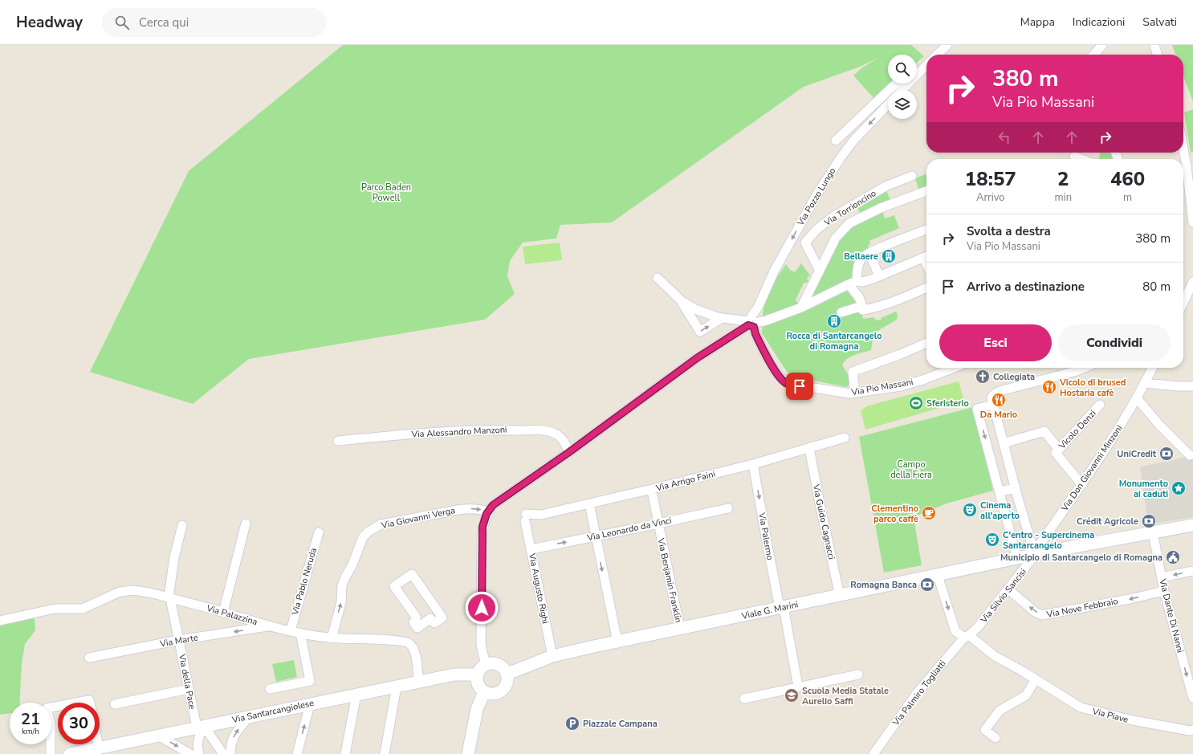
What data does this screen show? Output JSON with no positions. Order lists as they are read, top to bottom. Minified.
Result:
{"streets":{"main road":["Viale G. Marini","Via Santarcangiolese"],"street":["Via Pozzo Lungo","Via Torrioncino","Via Pio Massani","Vicolo Denzi","Via Alessandro Manzoni","Via Don Giovanni Minzoni","Via Arrigo Faini","Via Giovanni Verga","Via Guido Cagnacci","Via Leonardo da Vinci","Via Palermo","Via Benjamin Franklin","Via Pablo Neruda","Via Augusto Righi","Via Silvio Sancisi","Via Nove Febbraio","Via Palazzina","Via Dante Di Nanni","Via Marte","Via della Pace","Via Palmiro Togliatti","Via Piave"]},"crossings":[["Via Pozzo Lungo","Via Pio Massani"],["Vicolo Denzi","Via Don Giovanni Minzoni"],["Via Don Giovanni Minzoni","Via Silvio Sancisi"],["Via Don Giovanni Minzoni","Viale G. Marini"],["Via Arrigo Faini","Via Guido Cagnacci"],["Via Arrigo Faini","Via Palermo"],["Via Arrigo Faini","Via Augusto Righi"],["Via Giovanni Verga","Via Palazzina"],["Via Guido Cagnacci","Viale G. Marini"],["Via Leonardo da Vinci","Via Benjamin Franklin"],["Via Leonardo da Vinci","Via Augusto Righi"],["Via Palermo","Viale G. Marini"],["Via Benjamin Franklin","Viale G. Marini"],["Via Pablo Neruda","Via Palazzina"],["Via Augusto Righi","Viale G. Marini"],["Via Silvio Sancisi","Via Nove Febbraio"],["Via Silvio Sancisi","Viale G. Marini"],["Via Silvio Sancisi","Via Palmiro Togliatti"],["Via Silvio Sancisi","Via Piave"],["Via Nove Febbraio","Via Dante Di Nanni"],["Viale G. Marini","Via Dante Di Nanni"],["Viale G. Marini","Via Santarcangiolese"],["Viale G. Marini","Via Piave"],["Via Palazzina","Via Marte"],["Via Palazzina","Via della Pace"],["Via Palazzina","Via Santarcangiolese"],["Via Marte","Via della Pace"],["Via della Pace","Via Santarcangiolese"],["Via Palmiro Togliatti","Via Piave"]],"one_way":["Via Pozzo Lungo","Via Giovanni Verga","Via Palermo","Via Nove Febbraio","Via Dante Di Nanni","Via Marte"],"parks":["Parco Baden Powell","Campo della Fiera"],"places":{"building":["Bellaere","Rocca di Santarcangelo di Romagna"],"church":["Collegiata"],"restaurant":["Vicolo di brused Hostaria cafè","Da Mario"],"sports":["Sferisterio"],"bank":["UniCredit","Crédit Agricole","Romagna Banca"],"place":["Monumento ai caduti"],"theatre":["Cinema all'aperto","C'entro - Supercinema Santarcangelo"],"cafe":["Clementino parco caffè"],"public building":["Municipio di Santarcangelo di Romagna"],"school or university":["Scuola Media Statale Aurelio Saffi"],"parking":["Piazzale Campana"]},"page":{"header":"Headway","search":"Cerca qui","nav":["Mappa","Indicazioni","Salvati"],"turn":["380 m","Via Pio Massani"],"eta":["18:57","Arrivo","2","min","460","m"],"list":[{"name":"Svolta a destra","note":"Via Pio Massani","value":"380 m"},{"name":"Arrivo a destinazione","value":"80 m"}],"buttons":["Esci","Condividi"],"speed":"21 km/h","limit":"30"}}
